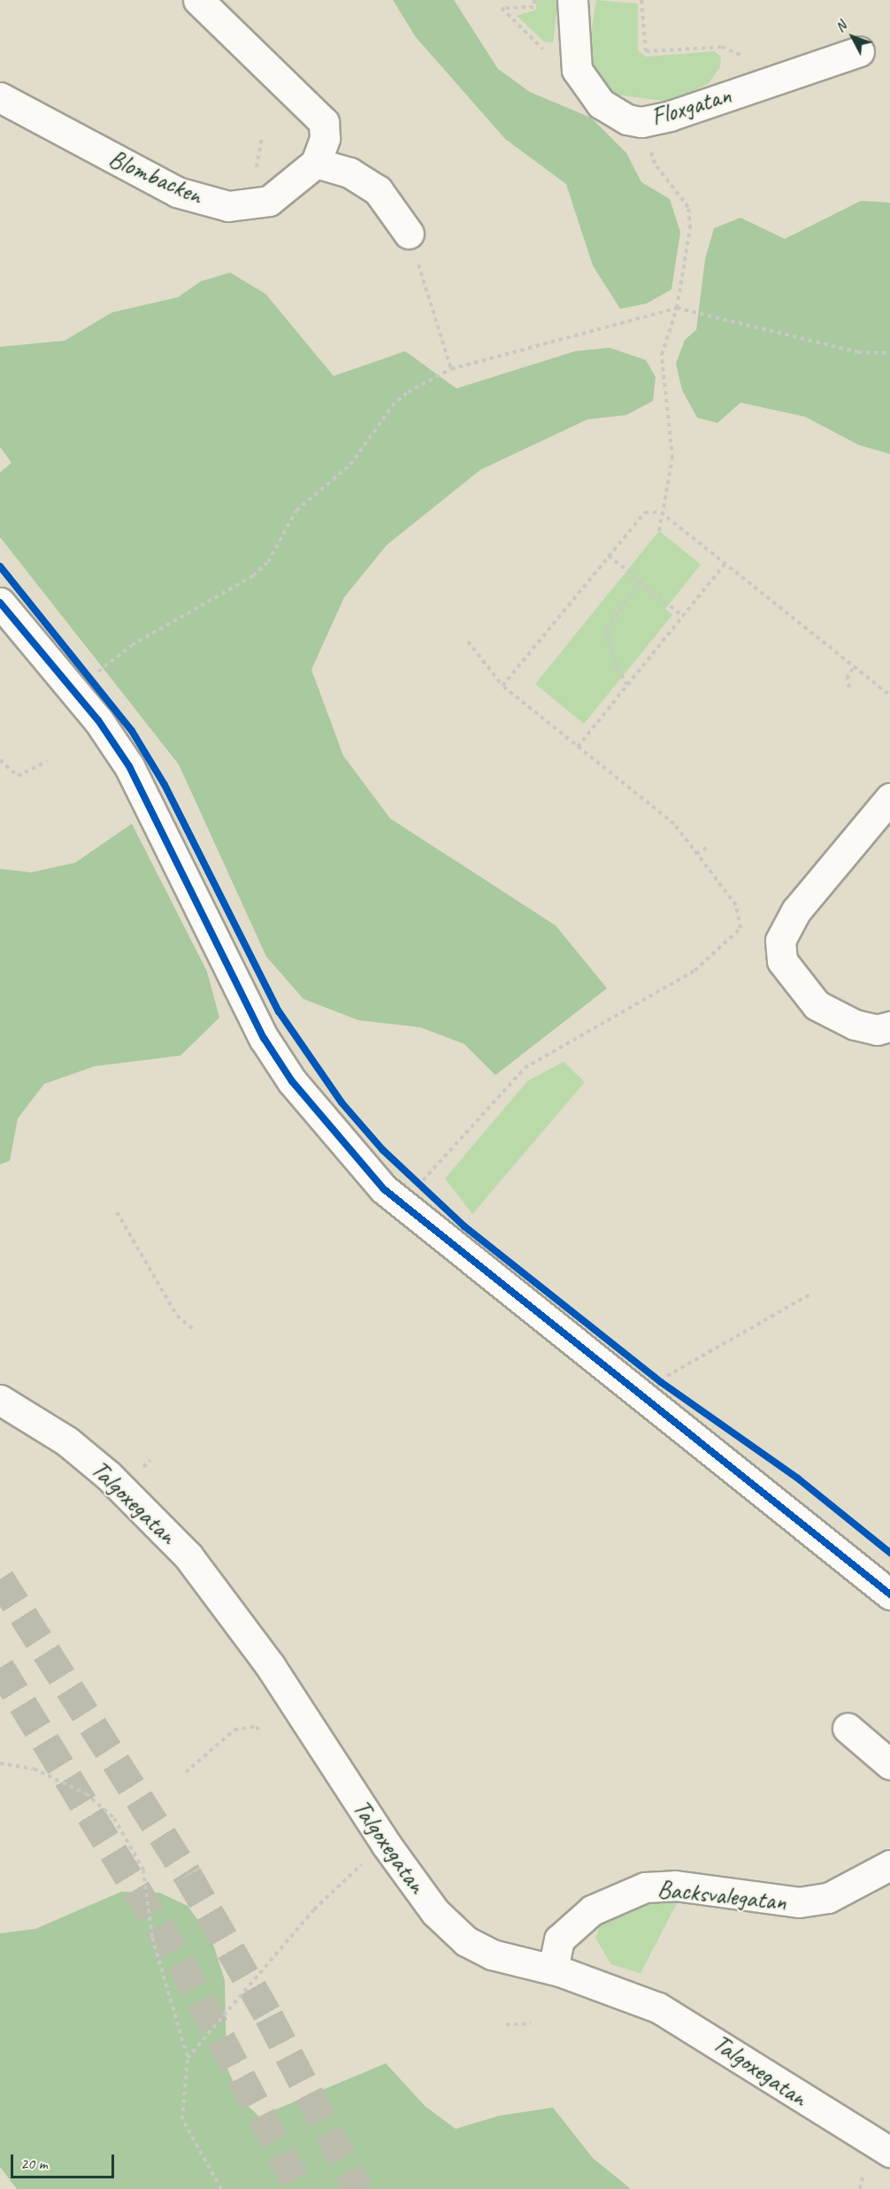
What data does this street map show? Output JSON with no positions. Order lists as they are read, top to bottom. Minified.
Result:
{"streets":{"street":["Floxgatan","Blombacken","Talgoxegatan","Backsvalegatan"]},"crossings":[["Talgoxegatan","Backsvalegatan"]],"scale_bar":"20 m","north":"top left"}
